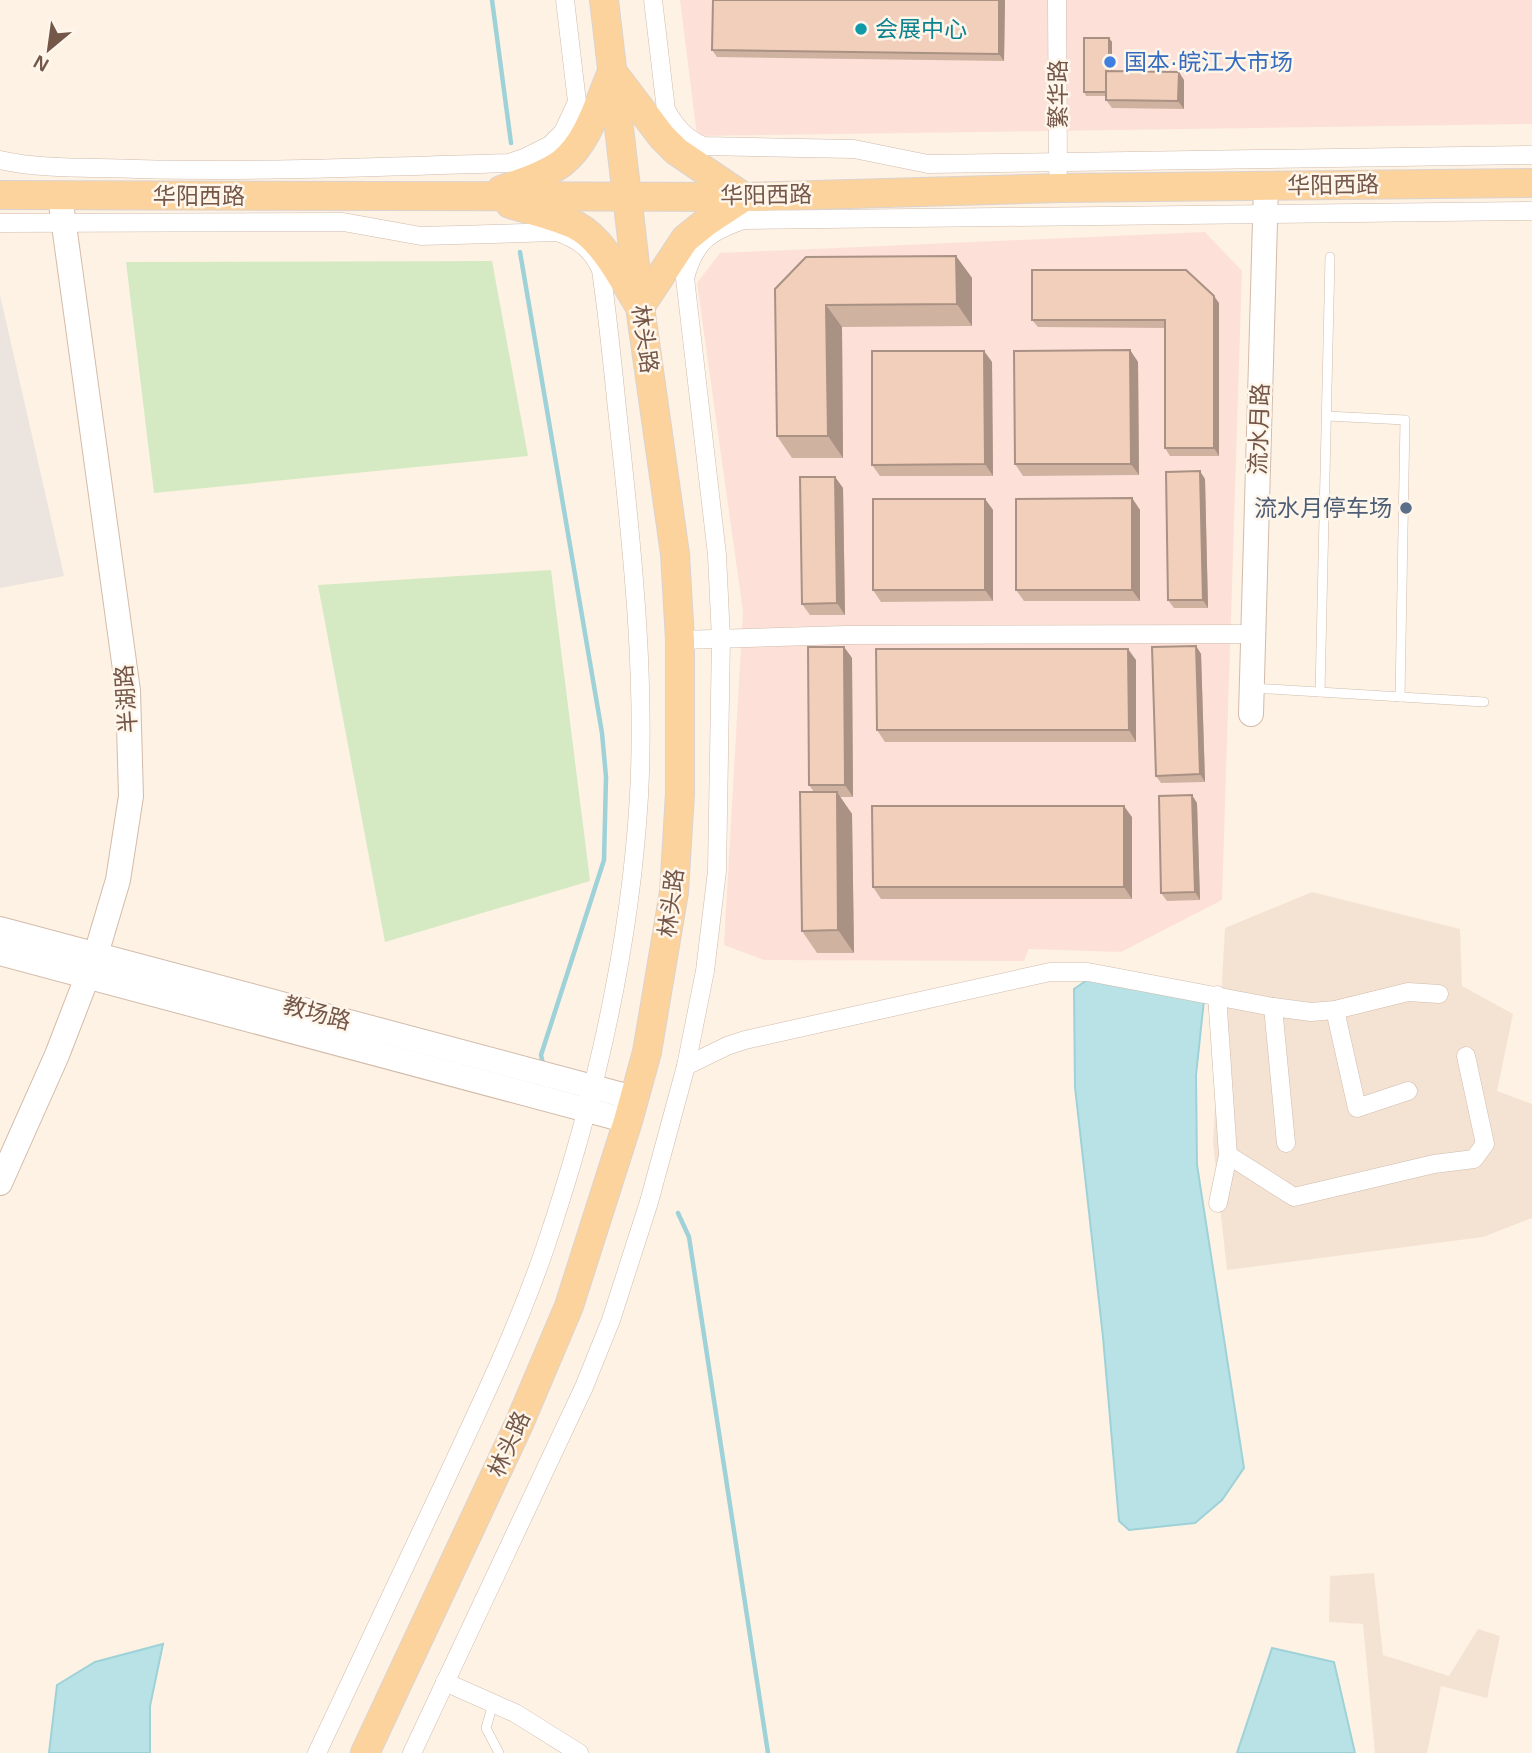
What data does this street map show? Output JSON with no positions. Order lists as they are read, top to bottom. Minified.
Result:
{"streets":{"main road":["华阳西路","林头路"],"street":["繁华路","流水月路","半湖路","教场路"]},"crossings":[["繁华路","华阳西路"],["华阳西路","林头路"],["华阳西路","流水月路"],["华阳西路","半湖路"],["林头路","教场路"],["半湖路","教场路"]],"places":["会展中心","国本·皖江大市场","流水月停车场"],"north":"bottom left"}
